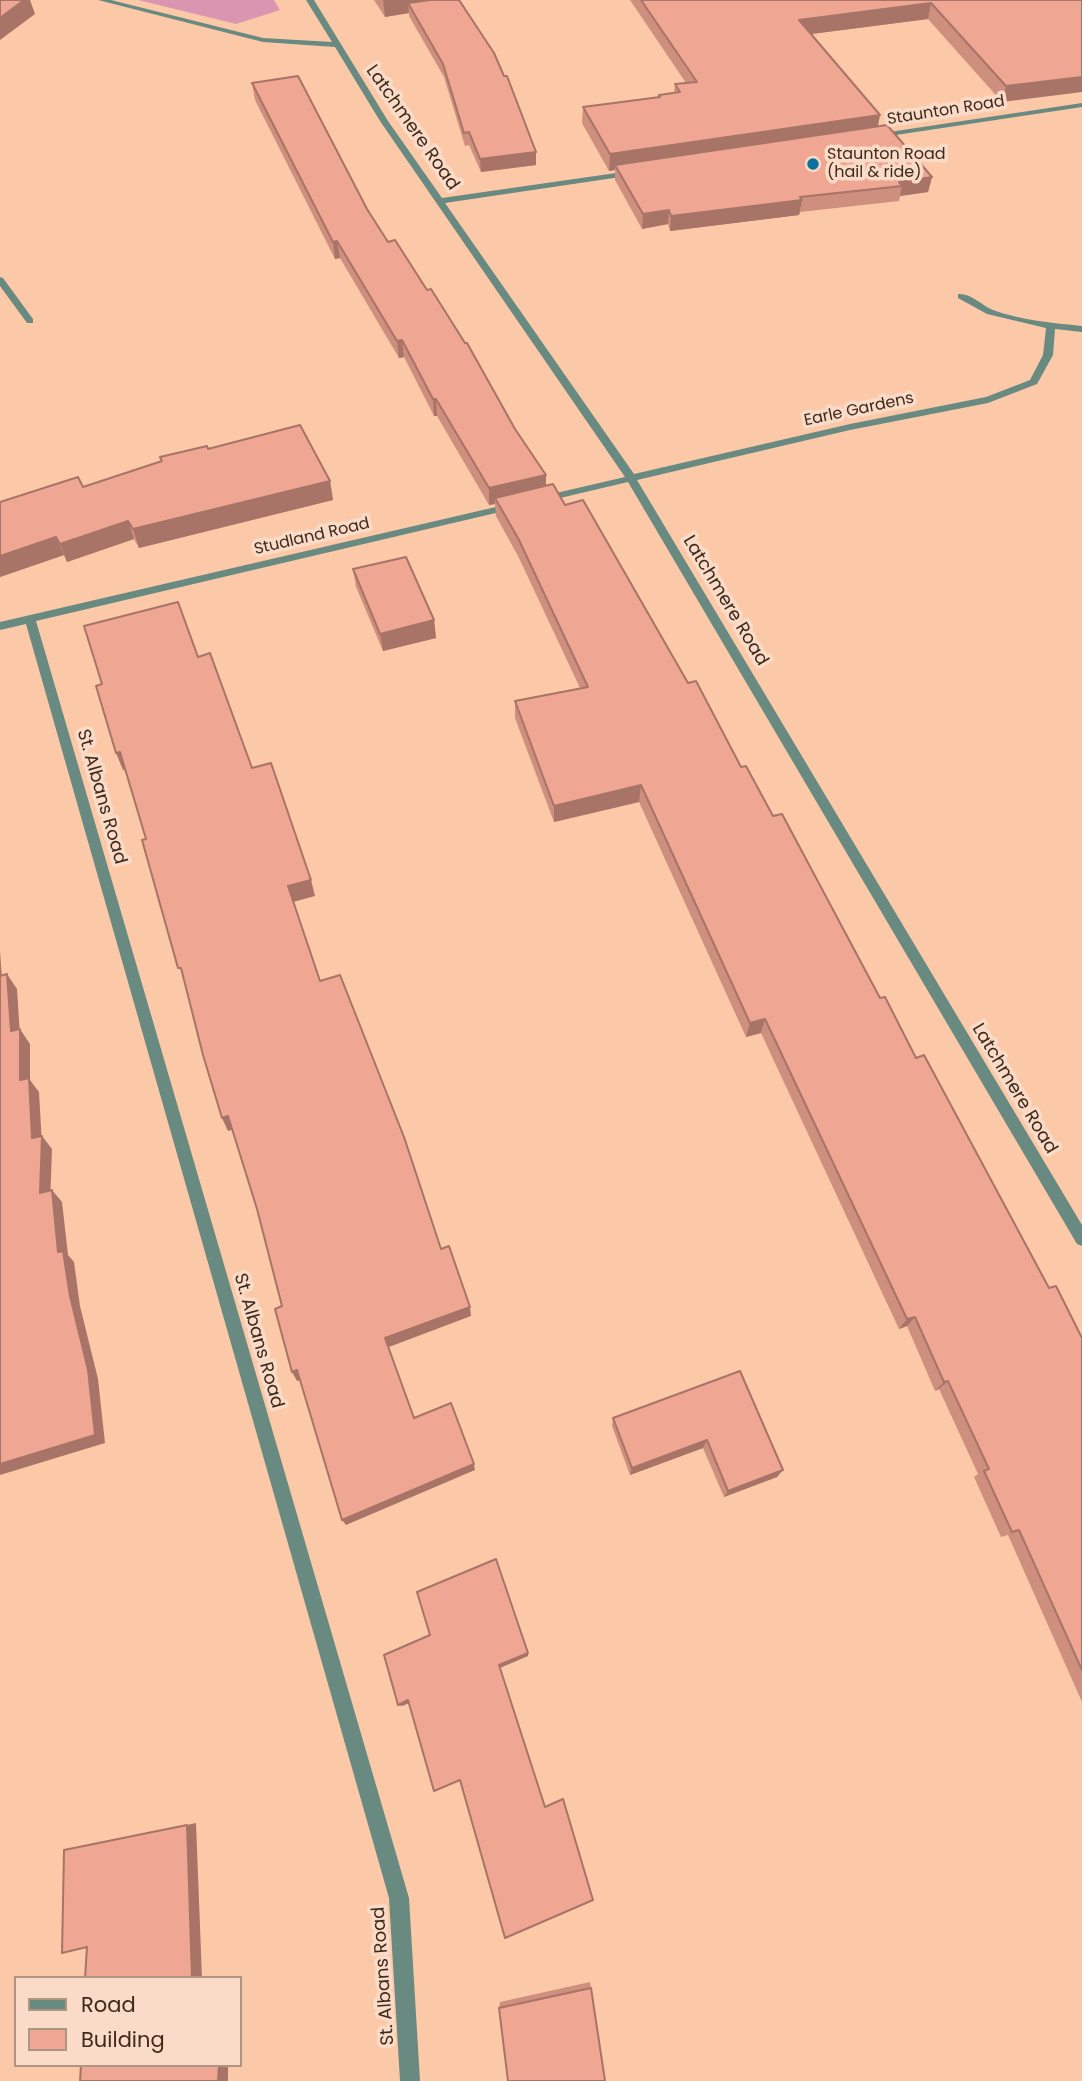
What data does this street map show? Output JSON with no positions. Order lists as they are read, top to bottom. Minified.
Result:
{"streets":{"street":["Staunton Road","Latchmere Road","Earle Gardens","Studland Road","St. Albans Road"]},"crossings":[["Latchmere Road","Earle Gardens"],["Studland Road","St. Albans Road"]],"places":["Staunton Road (hail & ride)"],"legend":["Road","Building"]}
